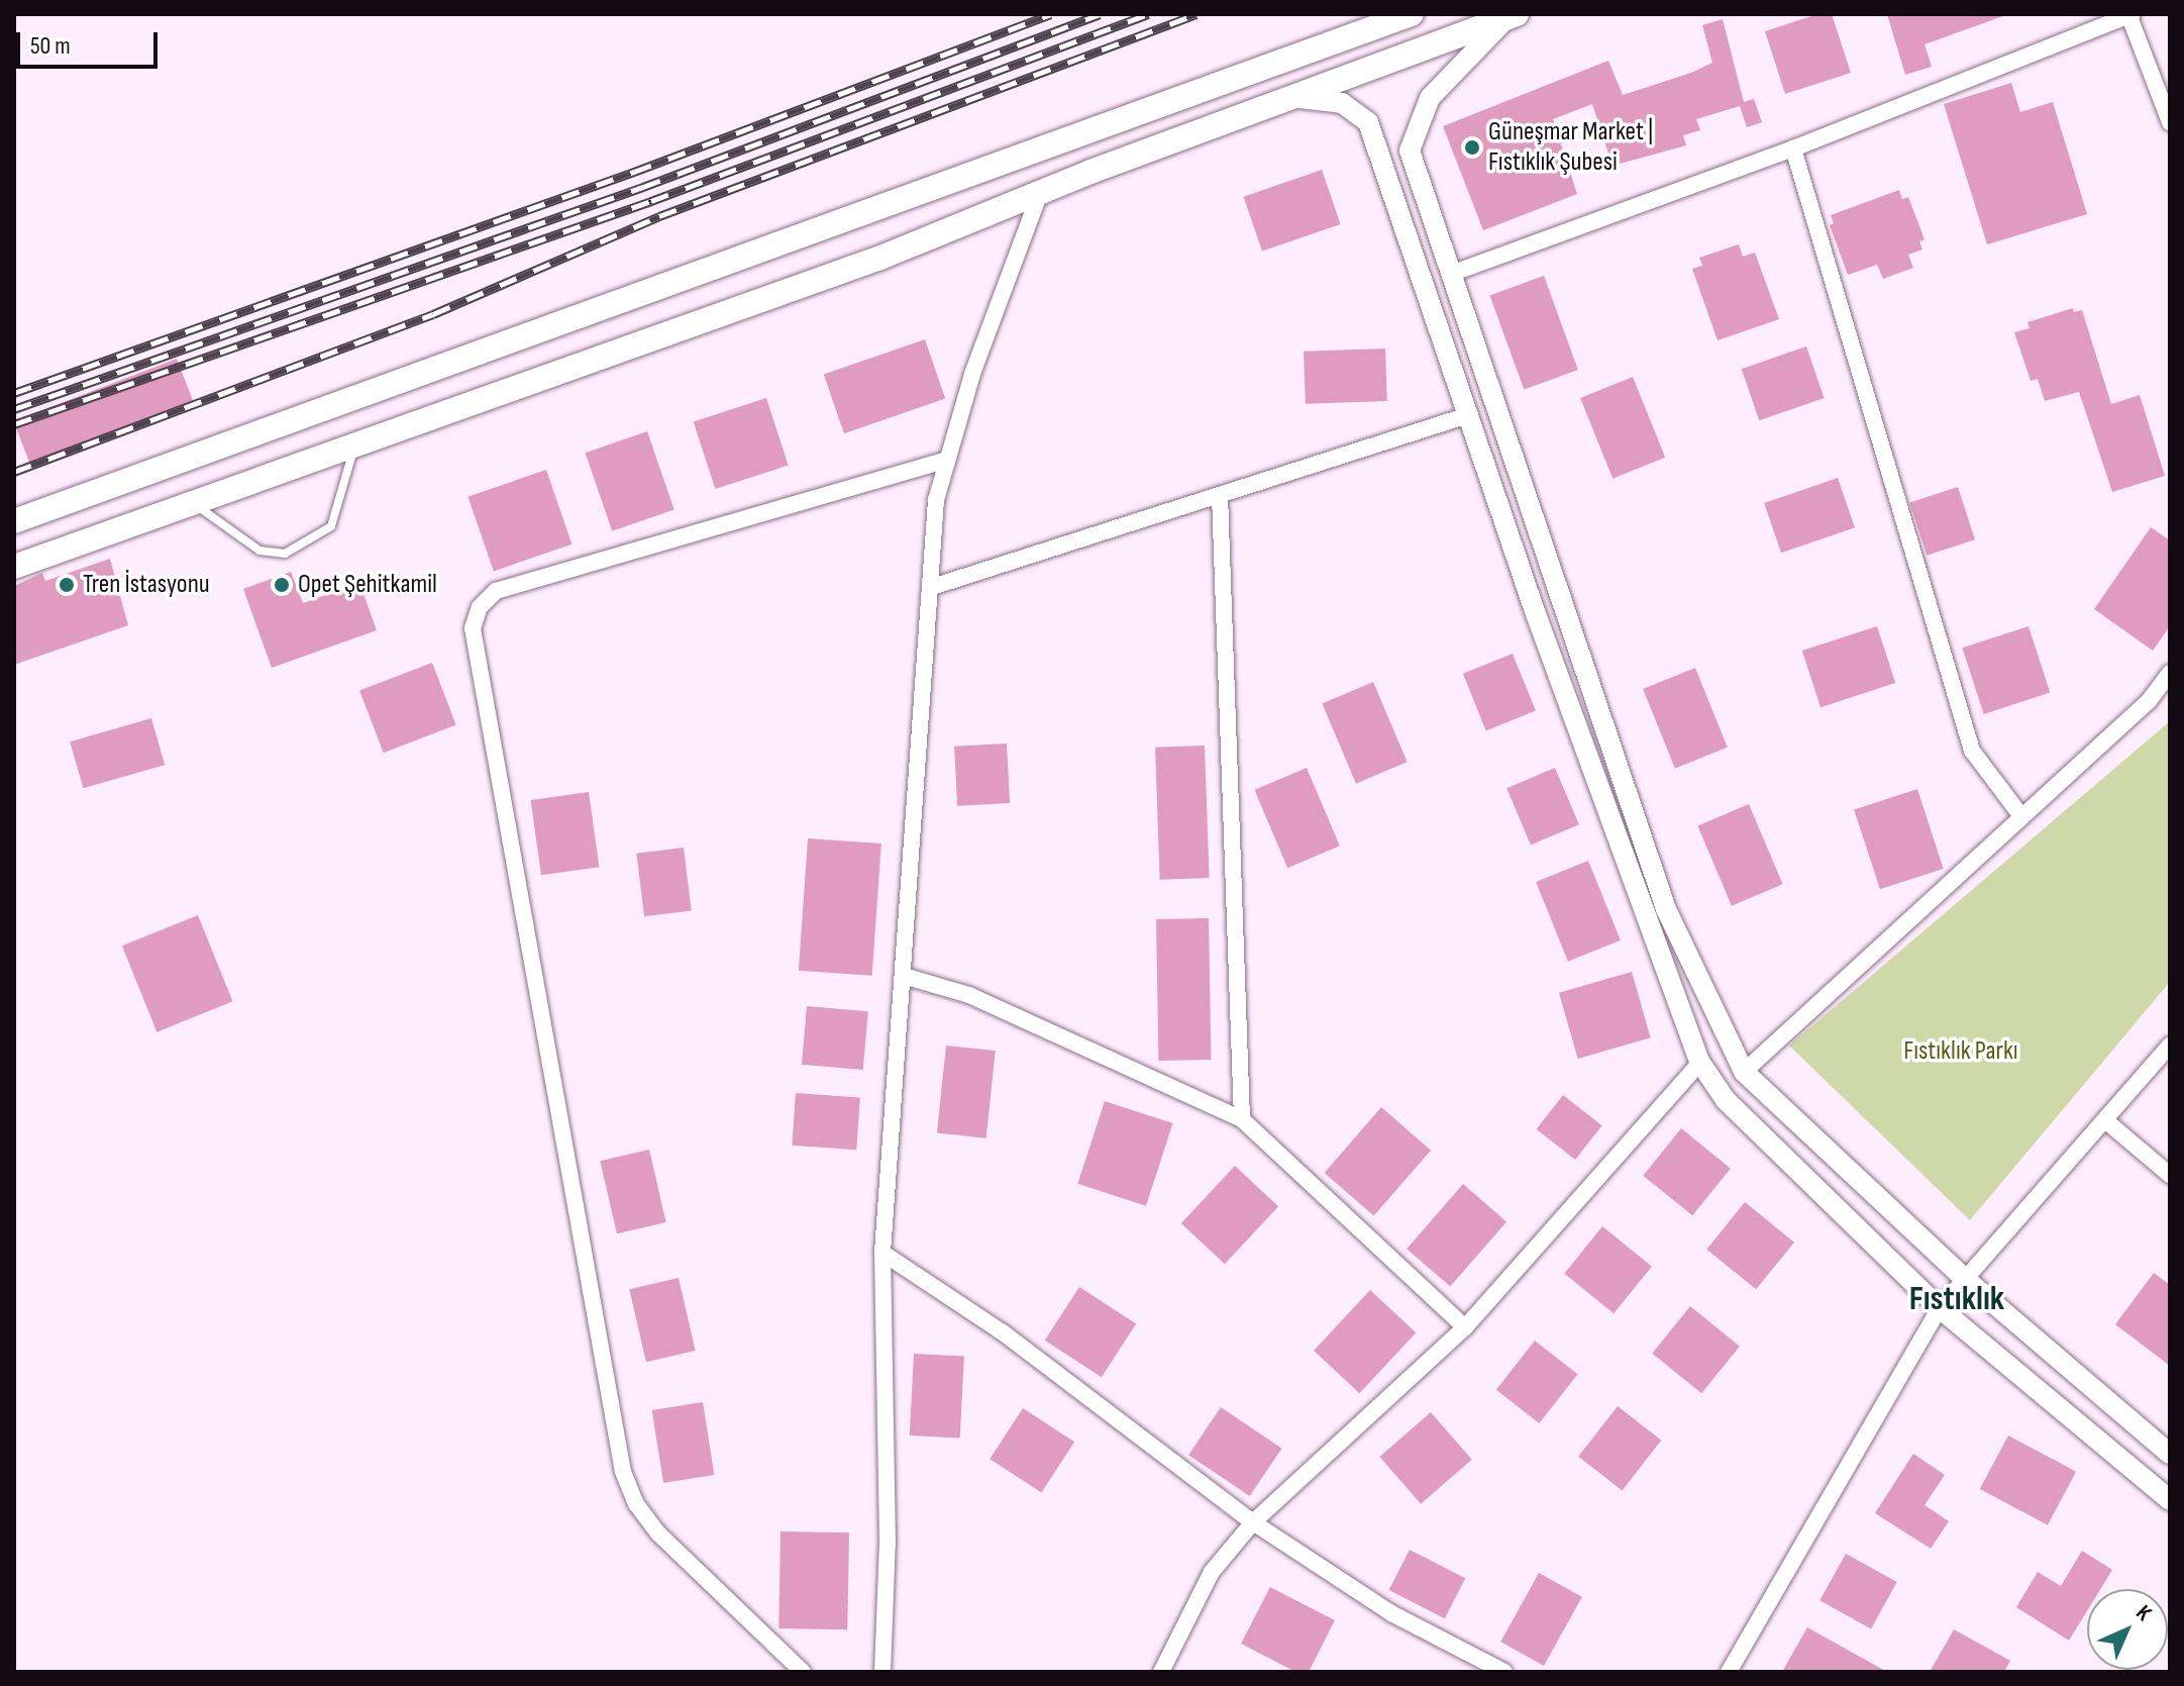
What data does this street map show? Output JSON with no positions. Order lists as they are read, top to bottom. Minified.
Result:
{"districts":["Fıstıklık"],"parks":["Fıstıklık Parkı"],"places":["Güneşmar Market | Fıstıklık Şubesi","Tren İstasyonu","Opet Şehitkamil"],"scale_bar":"50 m","north":"top right"}
